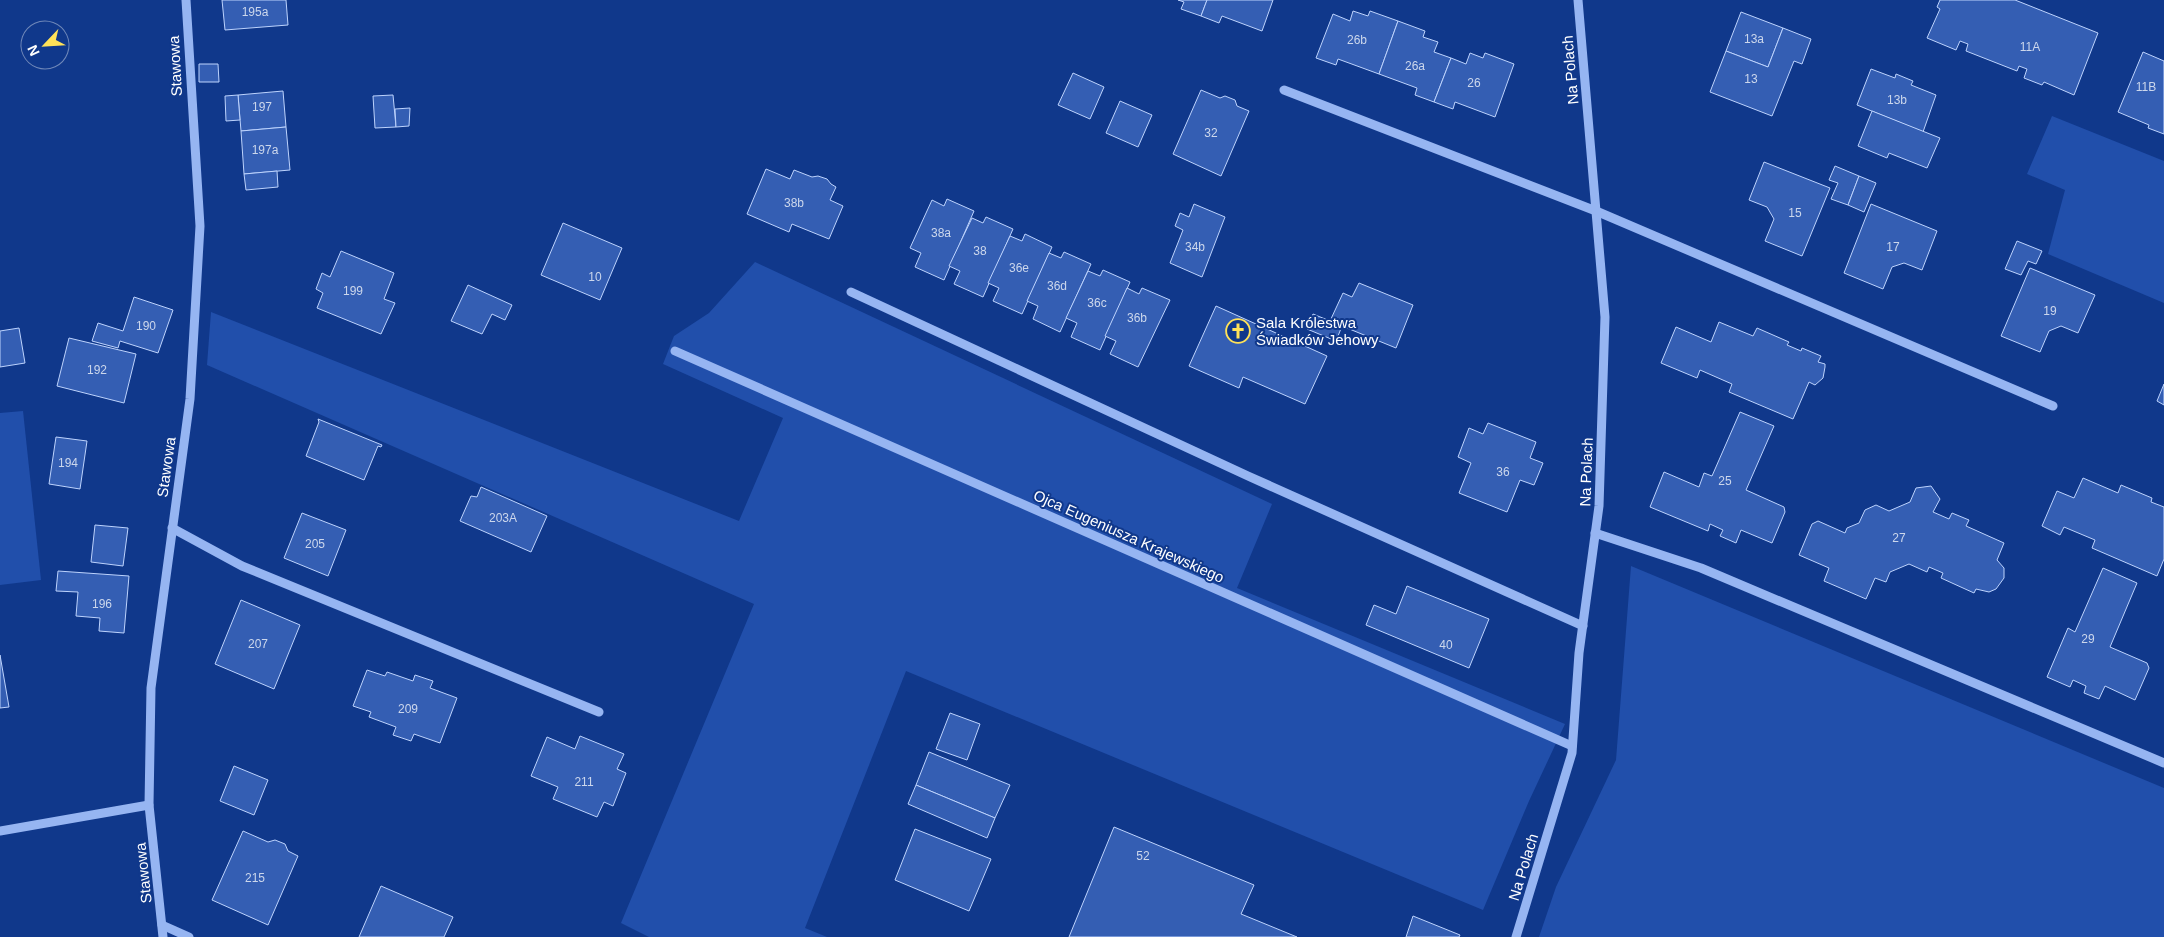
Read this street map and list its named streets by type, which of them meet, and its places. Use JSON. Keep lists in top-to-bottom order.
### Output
{
  "streets": {
    "street": ["Stawowa", "Na Polach", "Ojca Eugeniusza Krajewskiego"]
  },
  "crossings": [
    ["Na Polach", "Ojca Eugeniusza Krajewskiego"]
  ],
  "places": {
    "church": ["Sala Królestwa Świadków Jehowy"]
  },
  "house_numbers": [
    "195a",
    "13a",
    "26b",
    "11A",
    "26a",
    "13",
    "26",
    "11B",
    "13b",
    "197",
    "32",
    "197a",
    "38b",
    "15",
    "38a",
    "34b",
    "17",
    "38",
    "36e",
    "10",
    "36d",
    "199",
    "36c",
    "19",
    "36b",
    "190",
    "192",
    "194",
    "36",
    "25",
    "203A",
    "27",
    "205",
    "196",
    "29",
    "207",
    "40",
    "209",
    "211",
    "52",
    "215"
  ],
  "north": "bottom left"
}
